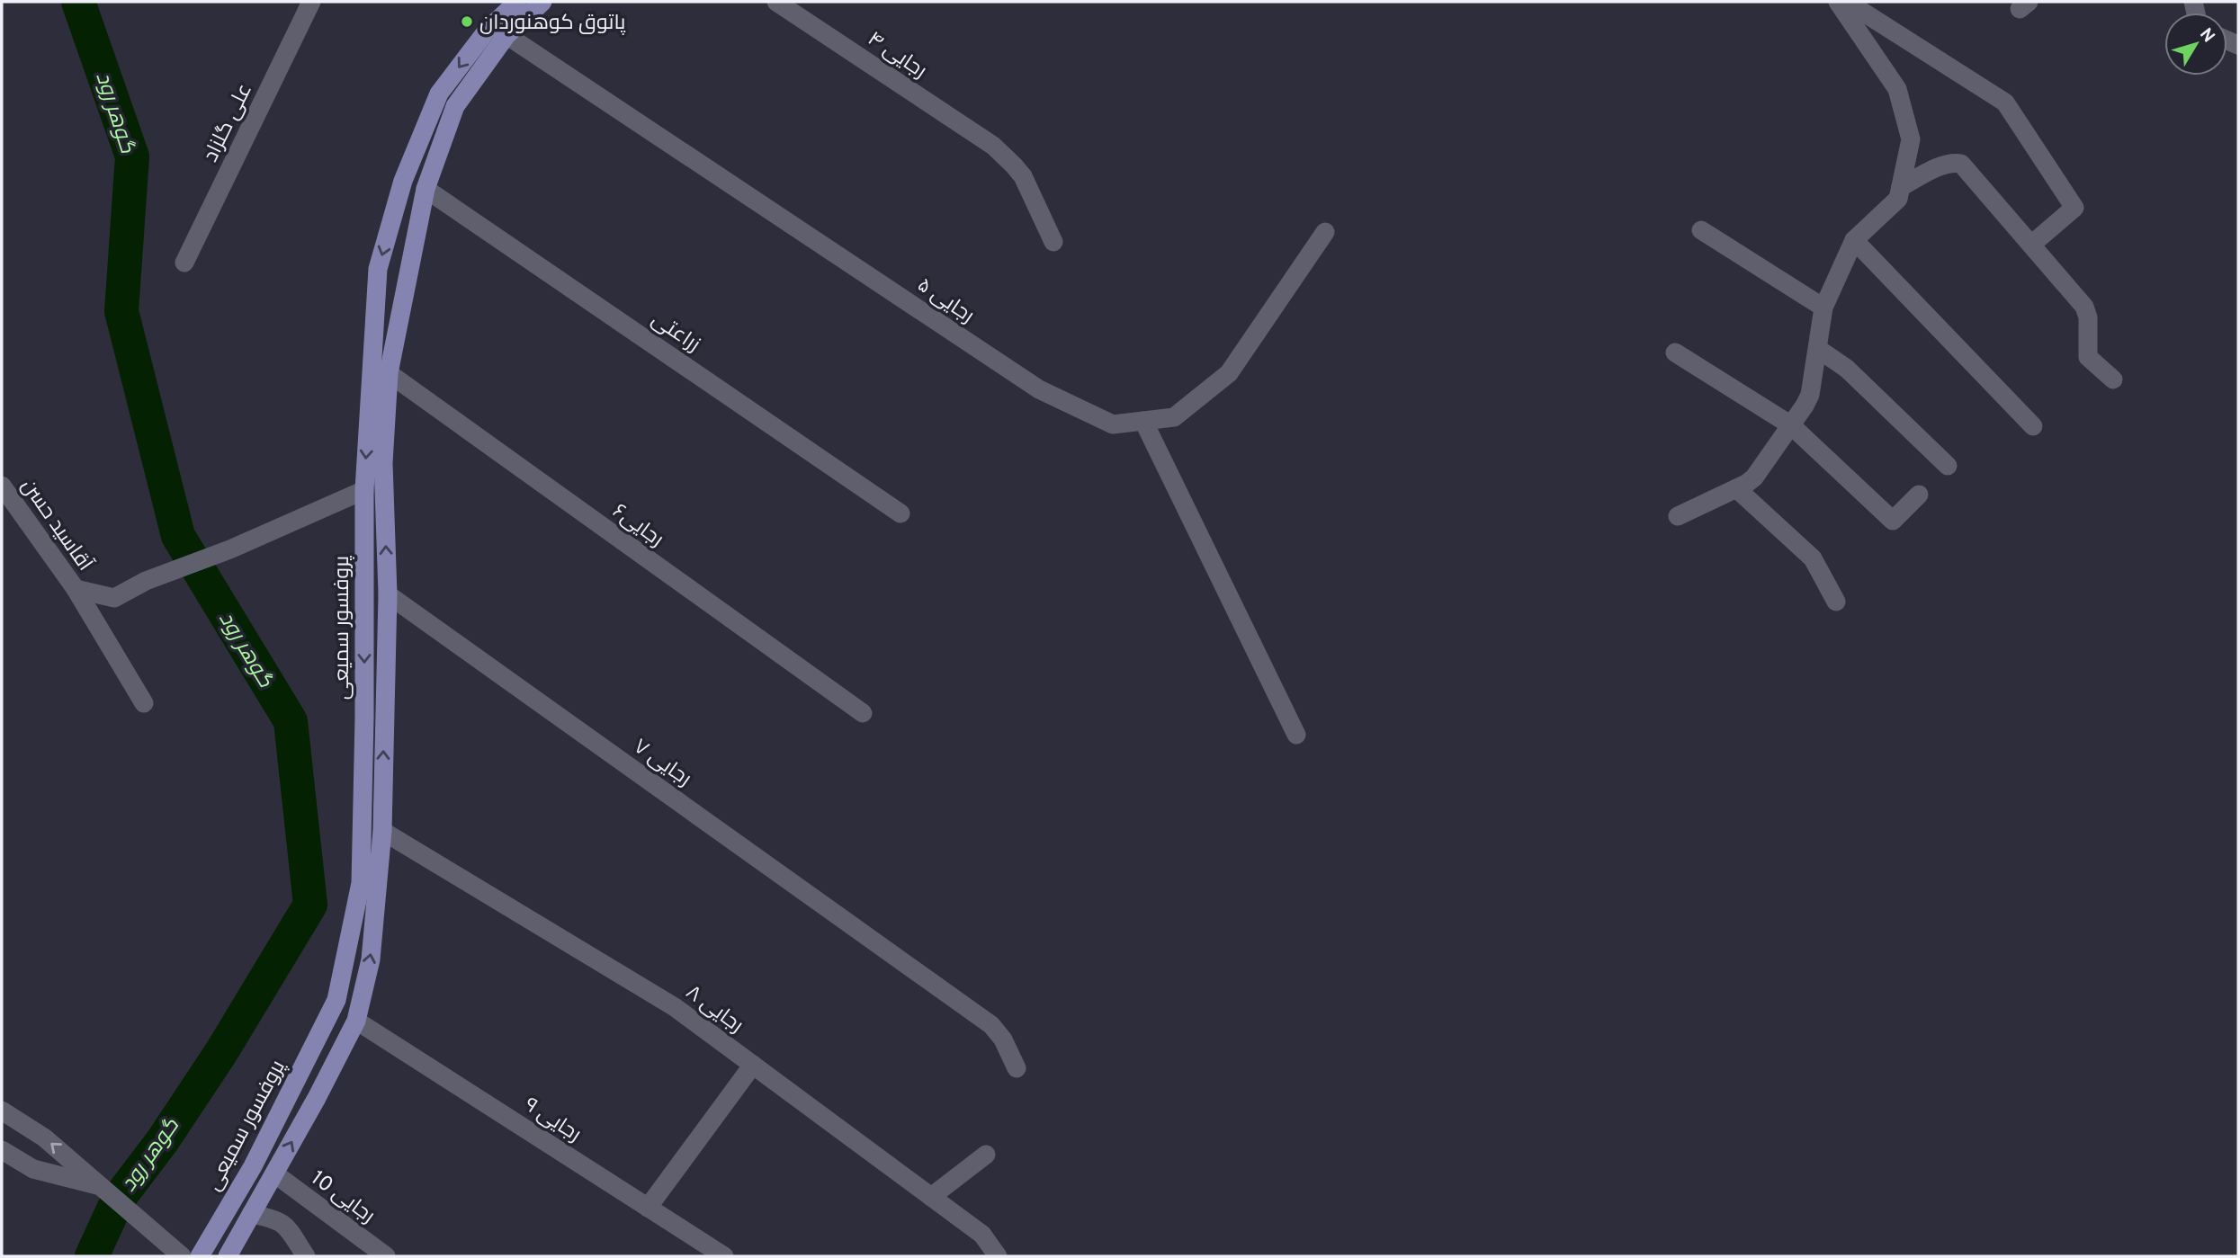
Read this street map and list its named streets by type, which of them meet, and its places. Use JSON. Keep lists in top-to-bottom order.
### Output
{
  "streets": {
    "main road": ["پروفسور سمیعی"],
    "street": [
      "رجایی ۴",
      "علی گلزاد",
      "رجایی ۵",
      "زراعتی",
      "آقاسید حسن",
      "رجایی۶",
      "رجایی ۷",
      "رجایی ۸",
      "رجایی ۹",
      "رجایی 10"
    ]
  },
  "crossings": [
    ["آقاسید حسن", "پروفسور سمیعی"]
  ],
  "water": ["گوهر رود"],
  "places": ["پاتوق کوهنوردان"],
  "north": "top right"
}
